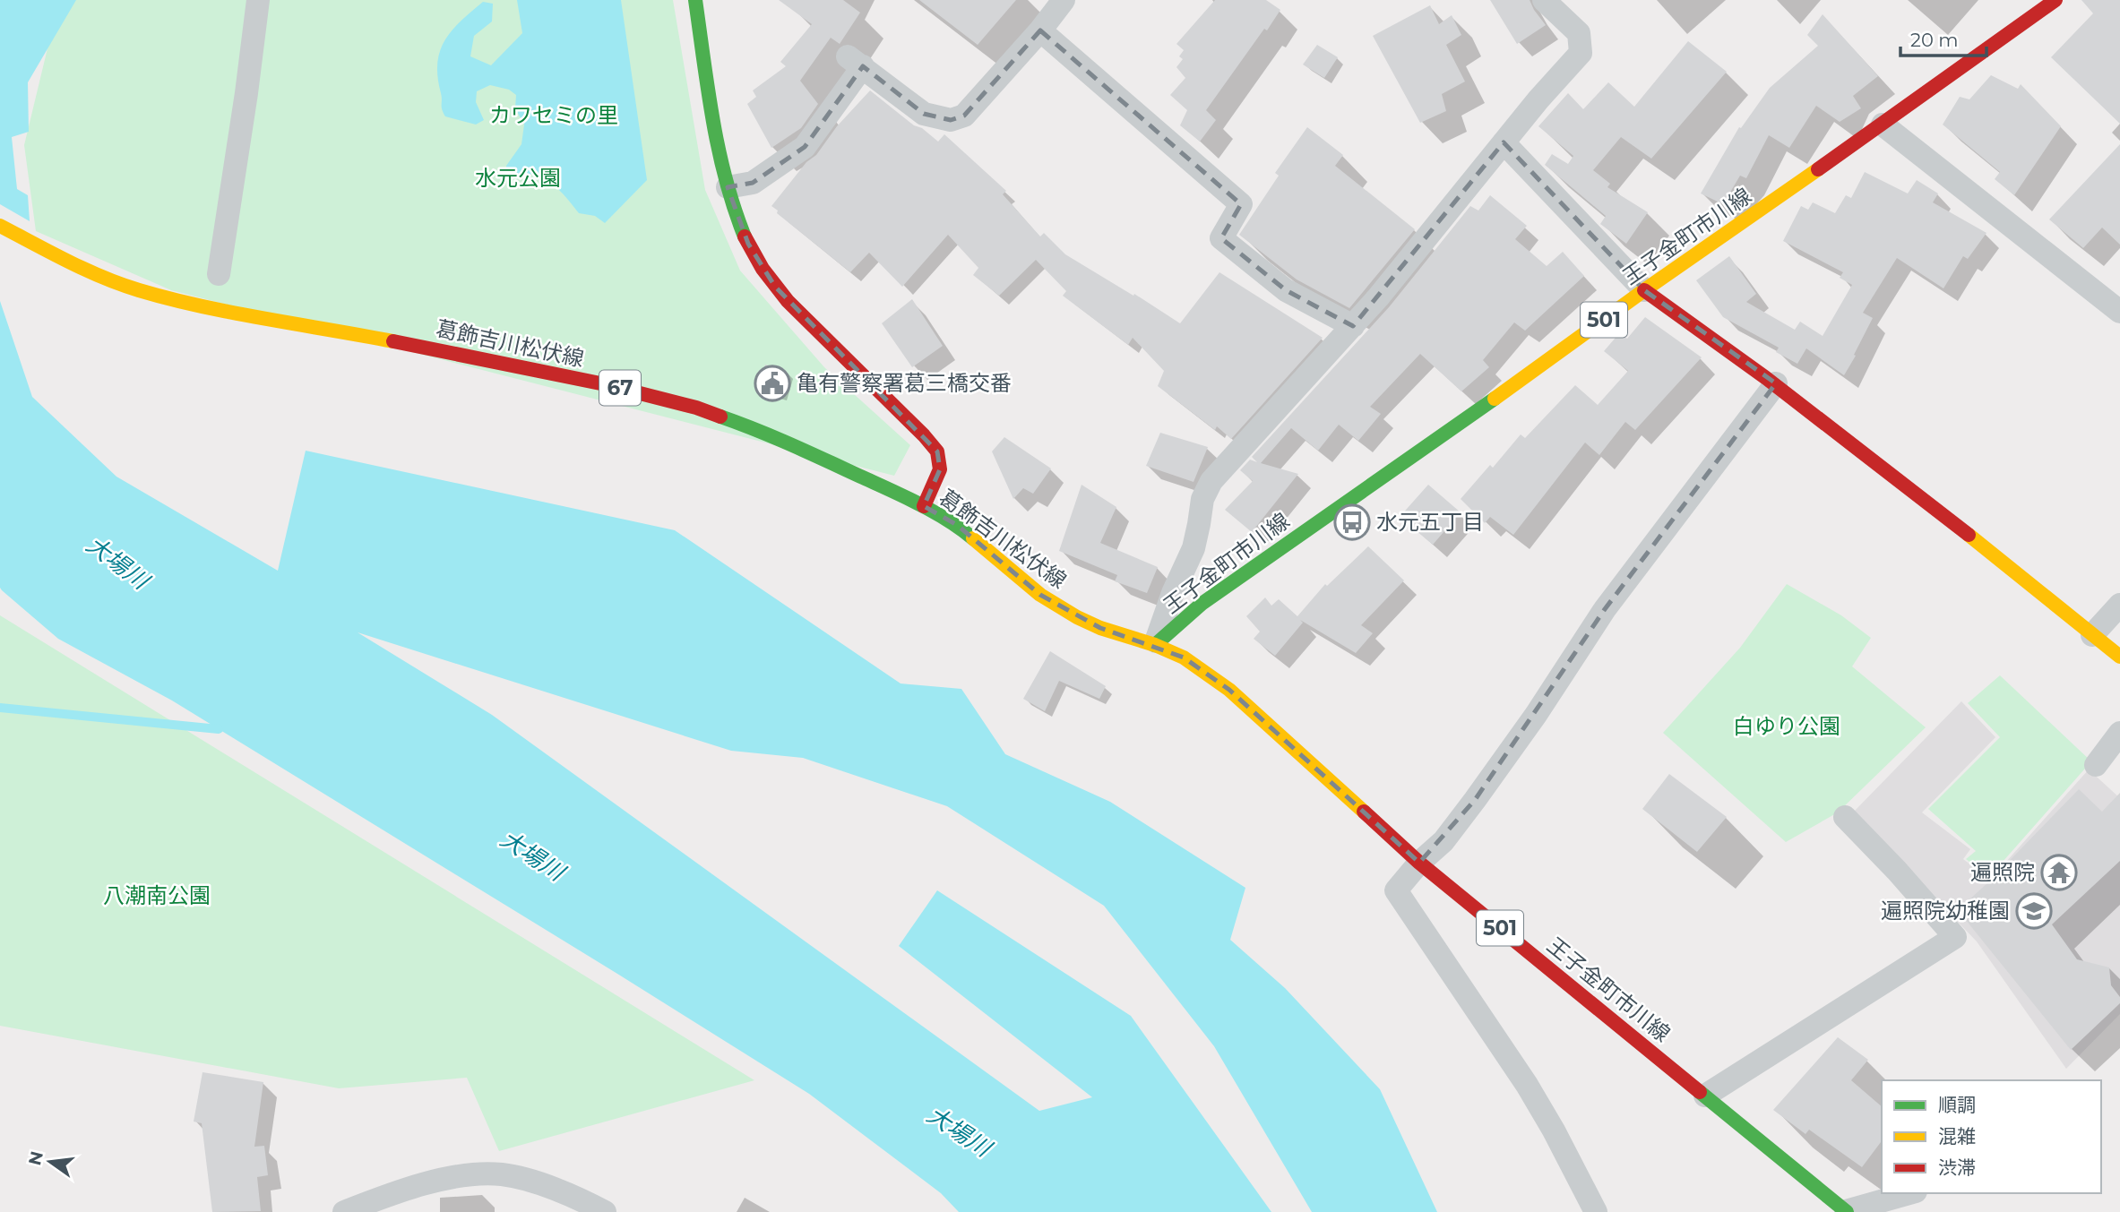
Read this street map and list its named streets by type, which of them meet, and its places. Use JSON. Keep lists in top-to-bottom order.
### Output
{
  "streets": {
    "main road": [
      "王子金町市川線",
      "501",
      "葛飾吉川松伏線",
      "67"
    ]
  },
  "crossings": [
    ["王子金町市川線", "葛飾吉川松伏線"]
  ],
  "water": ["大場川"],
  "parks": [
    "カワセミの里",
    "水元公園",
    "白ゆり公園",
    "八潮南公園"
  ],
  "places": {
    "public building": ["亀有警察署葛三橋交番"],
    "bus stop": ["水元五丁目"],
    "temple": ["遍照院"],
    "school or university": ["遍照院幼稚園"]
  },
  "legend": ["順調", "混雑", "渋滞"],
  "scale_bar": "20 m",
  "north": "left"
}
